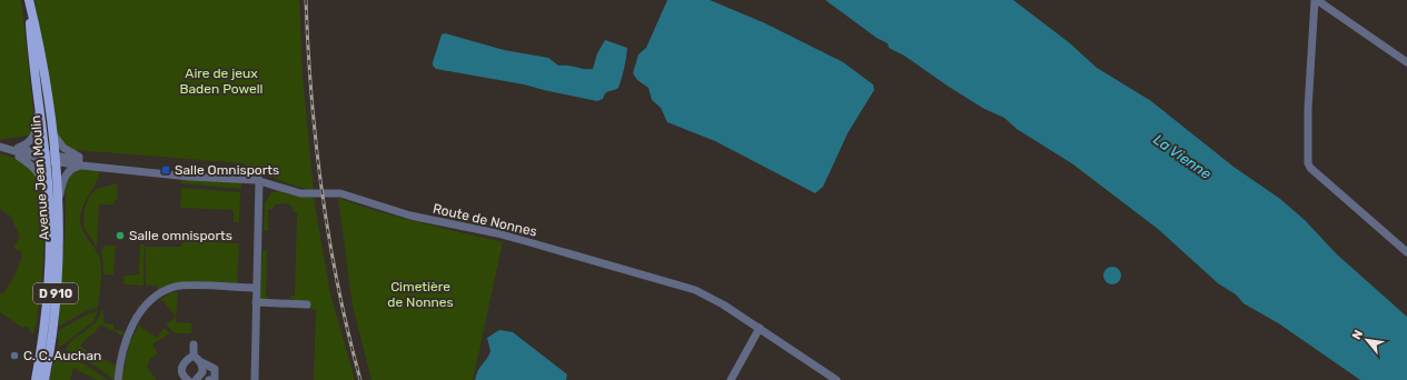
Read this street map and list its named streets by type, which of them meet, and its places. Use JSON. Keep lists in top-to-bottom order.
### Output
{
  "streets": {
    "main road": ["Avenue Jean Moulin", "D 910"],
    "street": ["Route de Nonnes"]
  },
  "crossings": [
    ["Avenue Jean Moulin", "Route de Nonnes"]
  ],
  "water": ["La Vienne"],
  "parks": ["Aire de jeux Baden Powell", "Cimetière de Nonnes"],
  "places": {
    "transit": ["Salle Omnisports"],
    "other": ["Salle omnisports", "C. C. Auchan"]
  },
  "north": "top left"
}
